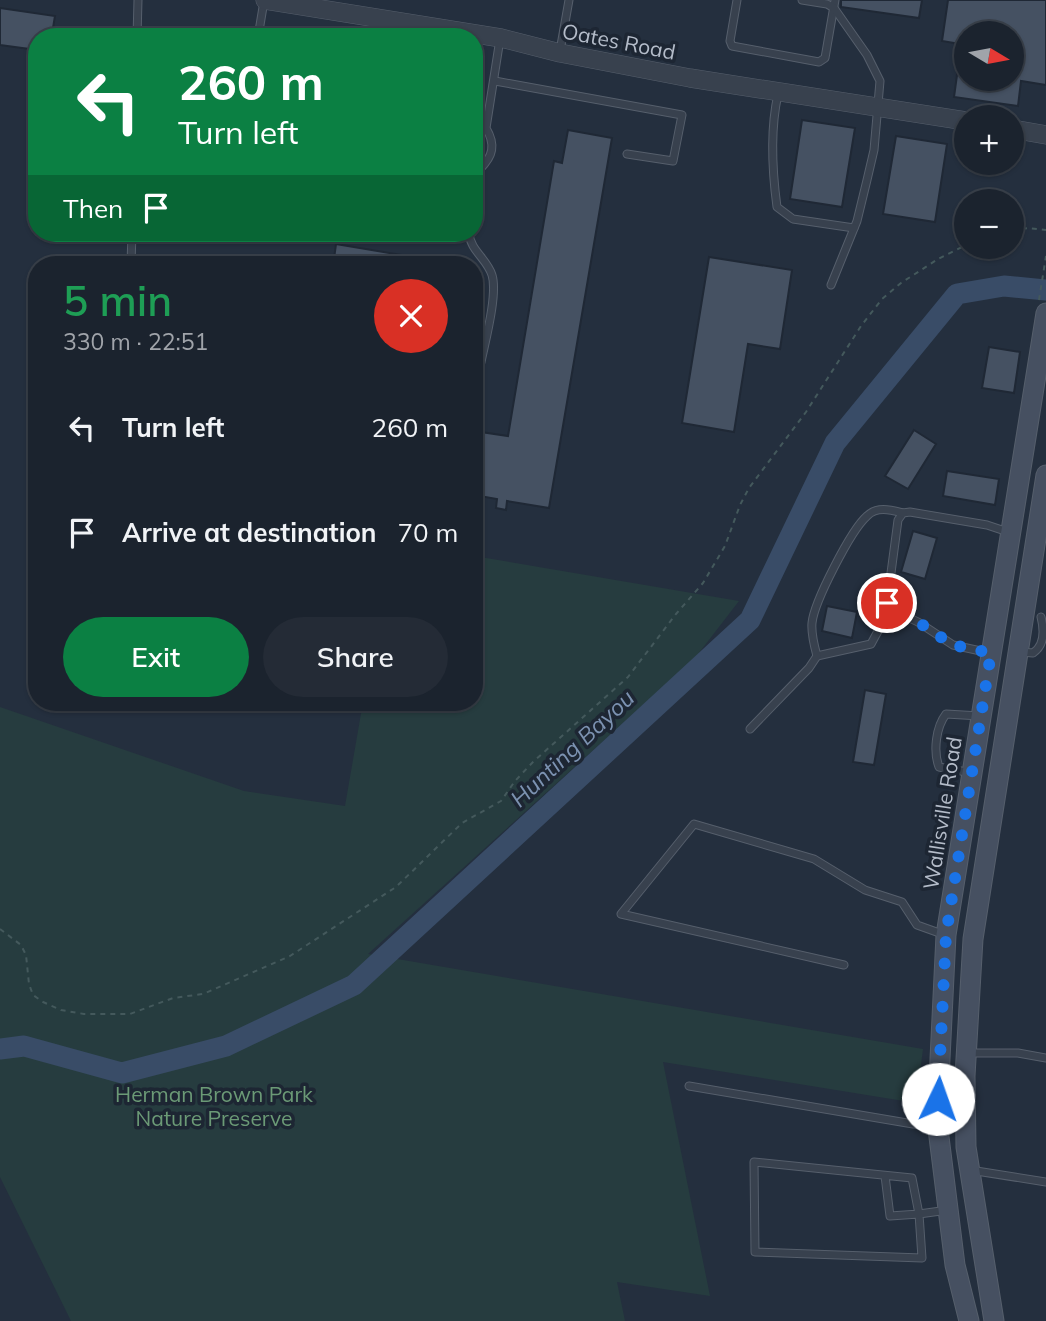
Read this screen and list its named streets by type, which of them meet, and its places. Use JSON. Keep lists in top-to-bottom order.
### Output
{
  "streets": {
    "main road": ["Wallisville Road"],
    "street": ["Oates Road"]
  },
  "water": ["Hunting Bayou"],
  "parks": ["Herman Brown Park Nature Preserve"],
  "north": "right",
  "page": {
    "map_buttons": ["+", "−"],
    "turn": ["260 m", "Turn left"],
    "then": "Then",
    "heading": ["5 min", "330 m · 22:51"],
    "list": [
      {
        "name": "Turn left",
        "value": "260 m"
      },
      {
        "name": "Arrive at destination",
        "value": "70 m"
      }
    ],
    "buttons": ["Exit", "Share"]
  }
}
